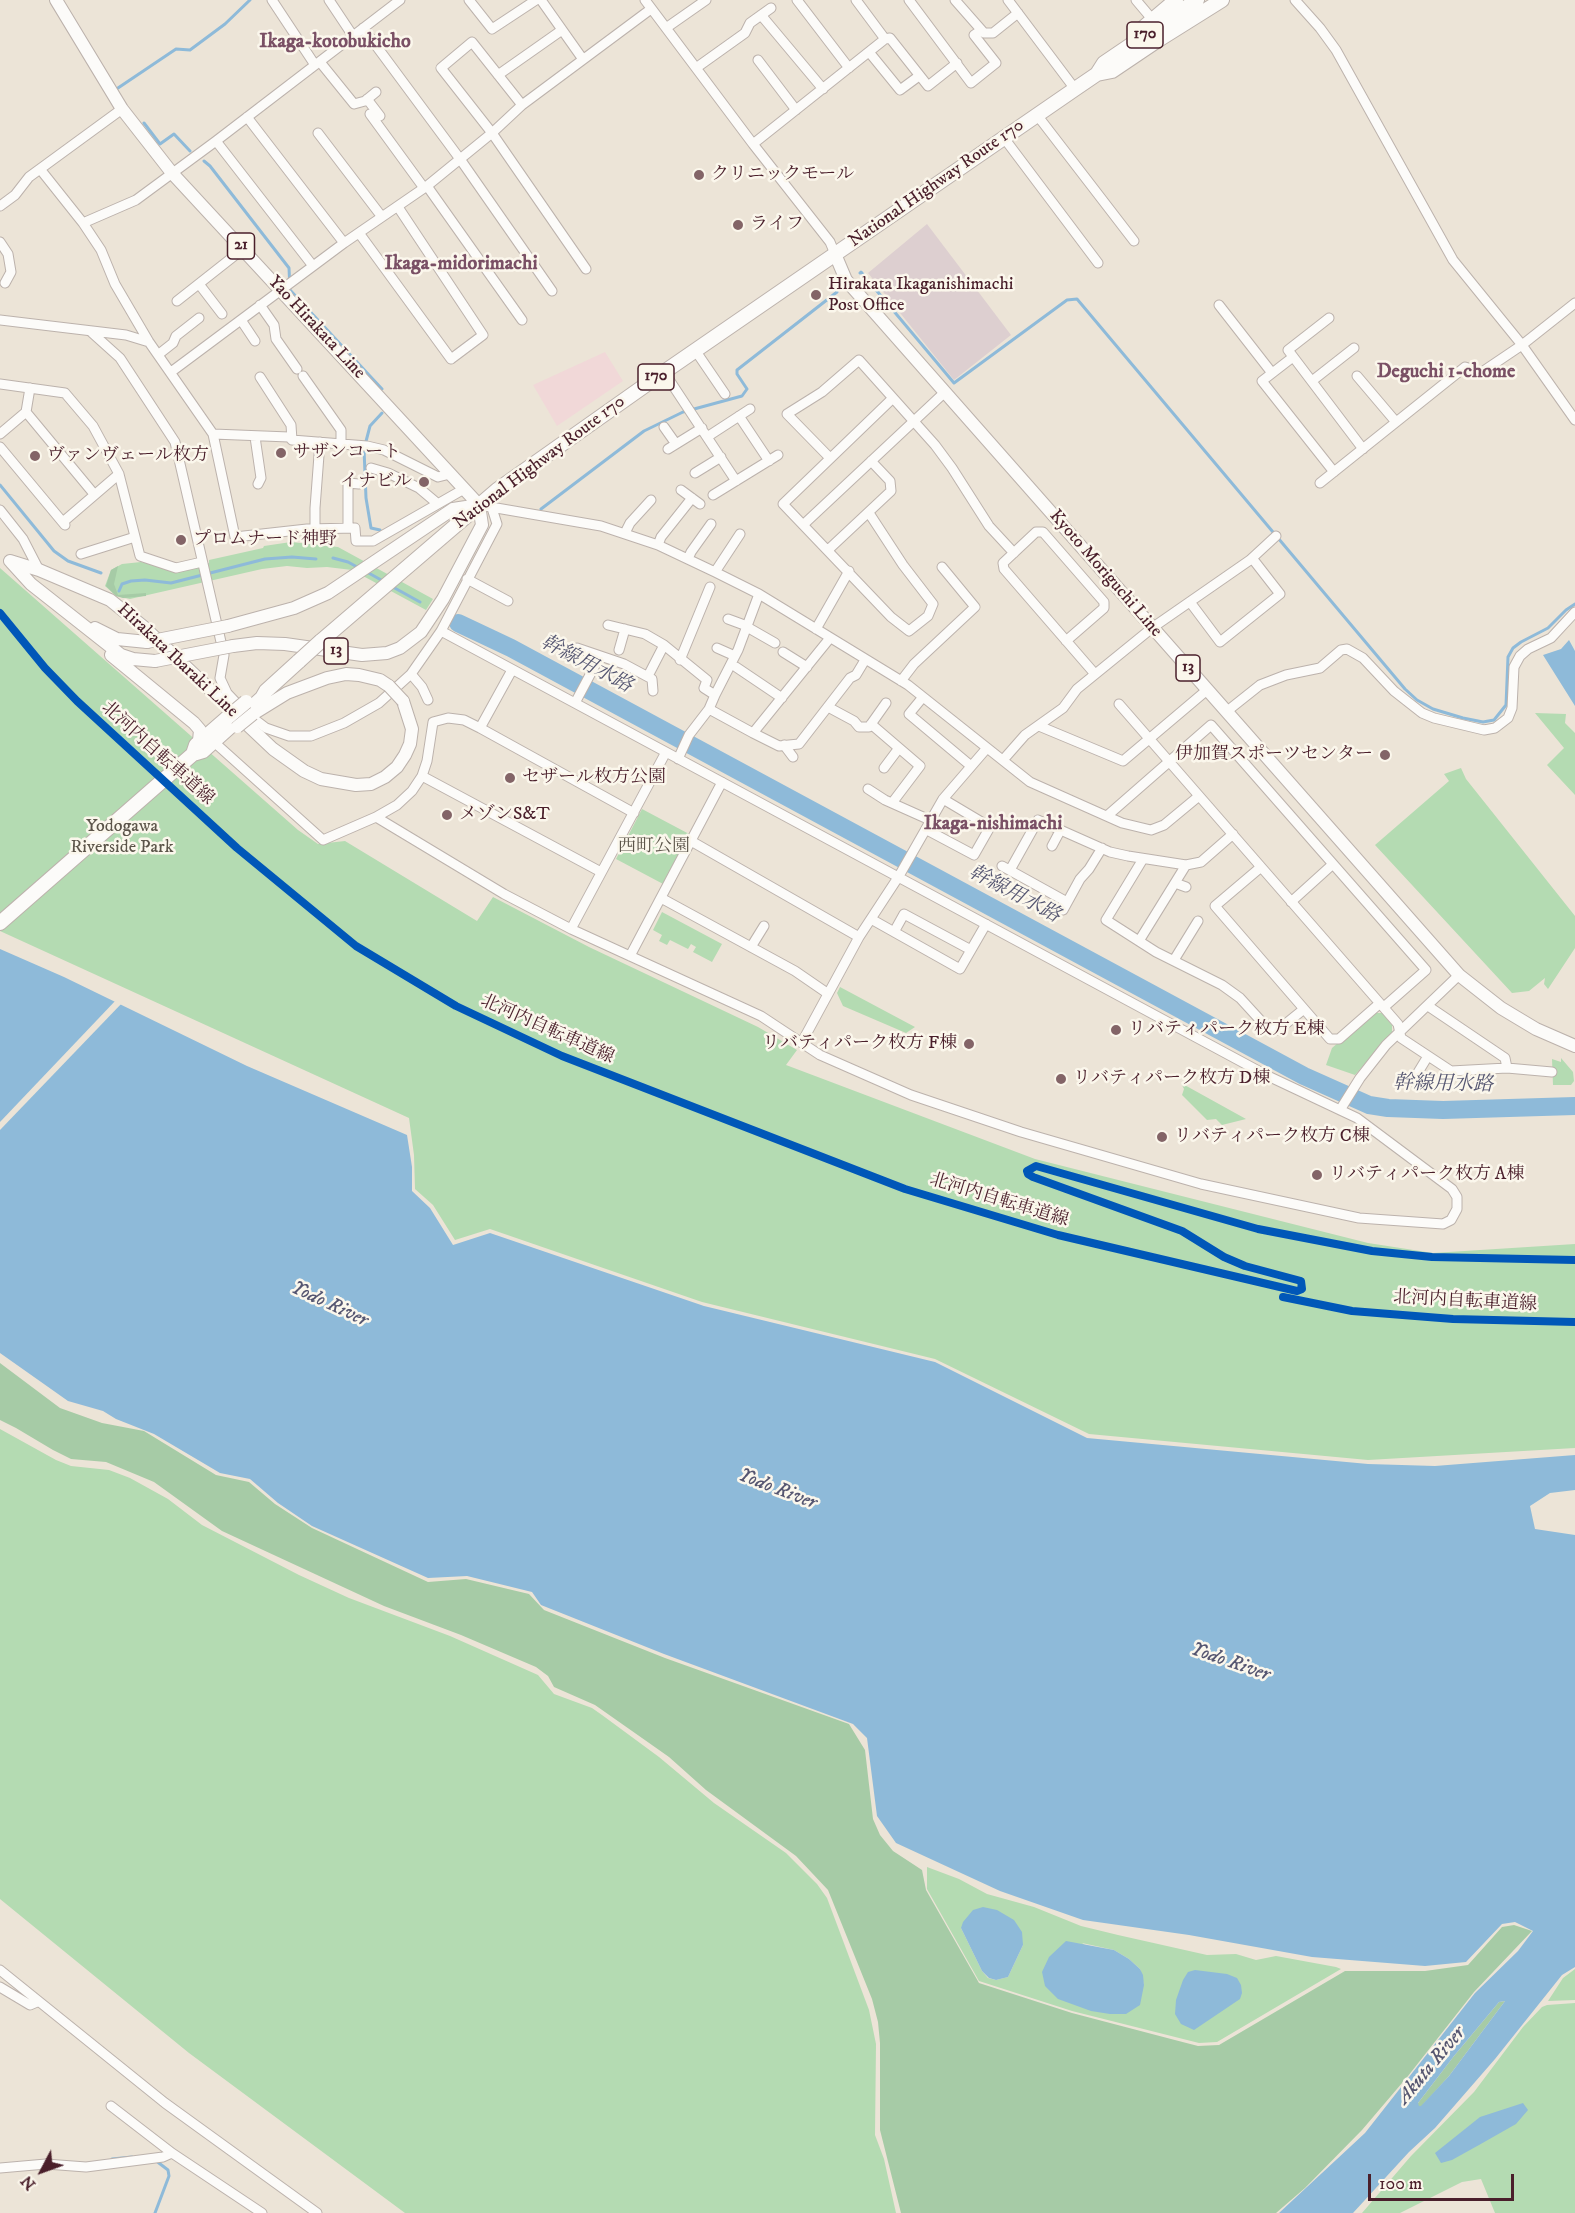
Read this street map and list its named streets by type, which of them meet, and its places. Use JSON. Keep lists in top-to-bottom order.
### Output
{
  "streets": {
    "highway": ["170", "National Highway Route 170"],
    "main road": [
      "21",
      "Yao Hirakata Line",
      "Kyoto Moriguchi Line",
      "13",
      "Hirakata Ibaraki Line"
    ],
    "cycle path": ["北河内自転車道線"]
  },
  "crossings": [
    ["170", "National Highway Route 170"],
    ["National Highway Route 170", "Yao Hirakata Line"],
    ["National Highway Route 170", "Kyoto Moriguchi Line"],
    ["National Highway Route 170", "13"],
    ["National Highway Route 170", "Hirakata Ibaraki Line"],
    ["Yao Hirakata Line", "13"],
    ["13", "Hirakata Ibaraki Line"]
  ],
  "districts": [
    "Ikaga-kotobukicho",
    "Ikaga-midorimachi",
    "Deguchi 1-chome",
    "Ikaga-nishimachi"
  ],
  "water": ["幹線用水路", "Yodo River", "Akuta River"],
  "parks": ["Yodogawa Riverside Park", "西町公園"],
  "places": [
    "クリニックモール",
    "ライフ",
    "Hirakata Ikaganishimachi Post Office",
    "サザンコート",
    "ヴァンヴェール枚方",
    "イナビル",
    "プロムナード神野",
    "伊加賀スポーツセンター",
    "セザール枚方公園",
    "メゾンS&T",
    "リバティパーク枚方 E棟",
    "リバティパーク枚方 F棟",
    "リバティパーク枚方 D棟",
    "リバティパーク枚方 C棟",
    "リバティパーク枚方 A棟"
  ],
  "scale_bar": "100 m",
  "north": "bottom left"
}
